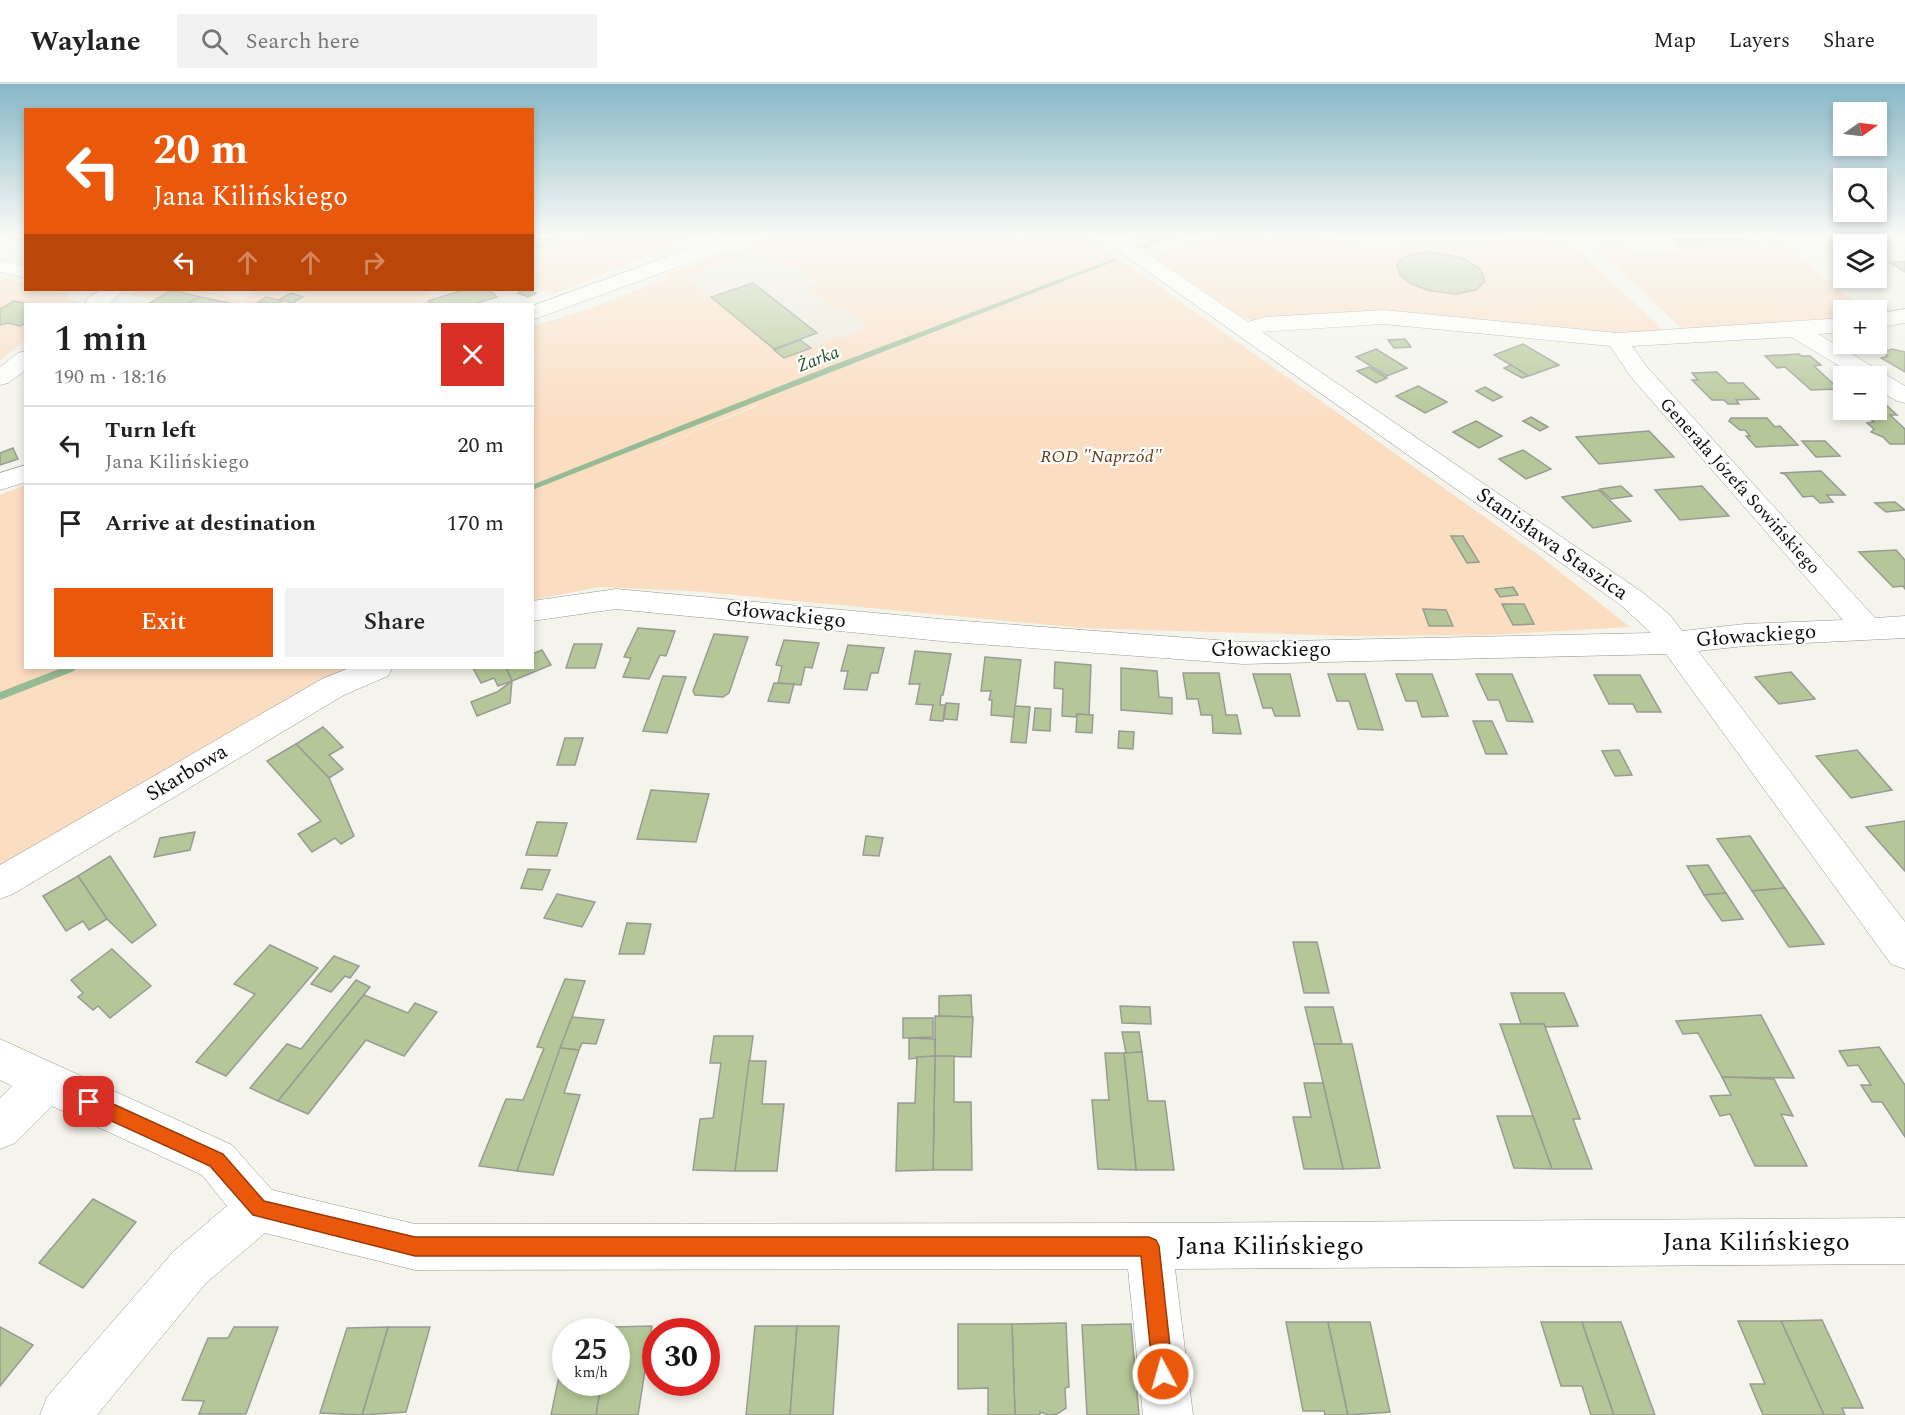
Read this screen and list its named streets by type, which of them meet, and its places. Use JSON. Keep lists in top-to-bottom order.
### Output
{
  "streets": {
    "street": [
      "Generała Józefa Sowińskiego",
      "Stanisława Staszica",
      "Głowackiego",
      "Skarbowa",
      "Jana Kilińskiego"
    ]
  },
  "crossings": [
    ["Generała Józefa Sowińskiego", "Głowackiego"],
    ["Stanisława Staszica", "Głowackiego"]
  ],
  "water": ["Żarka"],
  "parks": ["ROD \"Naprzód\""],
  "north": "right",
  "page": {
    "header": "Waylane",
    "search": "Search here",
    "nav": ["Map", "Layers", "Share"],
    "map_buttons": ["+", "−"],
    "turn": ["20 m", "Jana Kilińskiego"],
    "heading": ["1 min", "190 m · 18:16"],
    "list": [
      {
        "name": "Turn left",
        "note": "Jana Kilińskiego",
        "value": "20 m"
      },
      {
        "name": "Arrive at destination",
        "value": "170 m"
      }
    ],
    "buttons": ["Exit", "Share"],
    "speed": "25 km/h",
    "limit": "30"
  }
}
